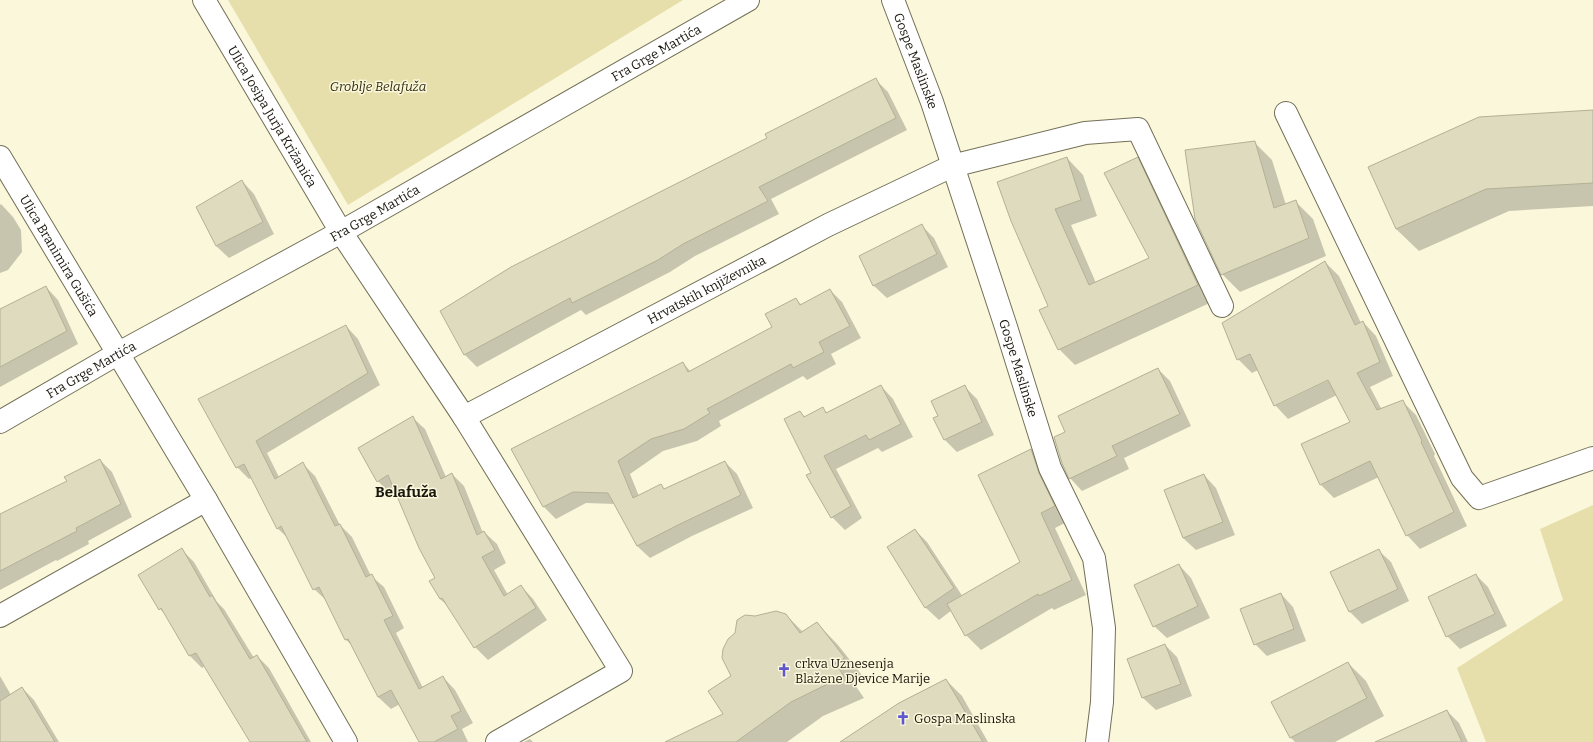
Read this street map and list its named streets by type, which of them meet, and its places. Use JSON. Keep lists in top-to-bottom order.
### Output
{
  "streets": {
    "street": [
      "Fra Grge Martića",
      "Gospe Maslinske",
      "Ulica Josipa Jurja Križanića",
      "Ulica Branimira Gušića",
      "Hrvatskih književnika"
    ]
  },
  "crossings": [
    ["Fra Grge Martića", "Ulica Josipa Jurja Križanića"],
    ["Fra Grge Martića", "Ulica Branimira Gušića"],
    ["Gospe Maslinske", "Hrvatskih književnika"],
    ["Ulica Josipa Jurja Križanića", "Hrvatskih književnika"]
  ],
  "districts": ["Belafuža"],
  "parks": ["Groblje Belafuža"],
  "places": {
    "church": ["crkva Uznesenja Blažene Djevice Marije", "Gospa Maslinska"]
  }
}
